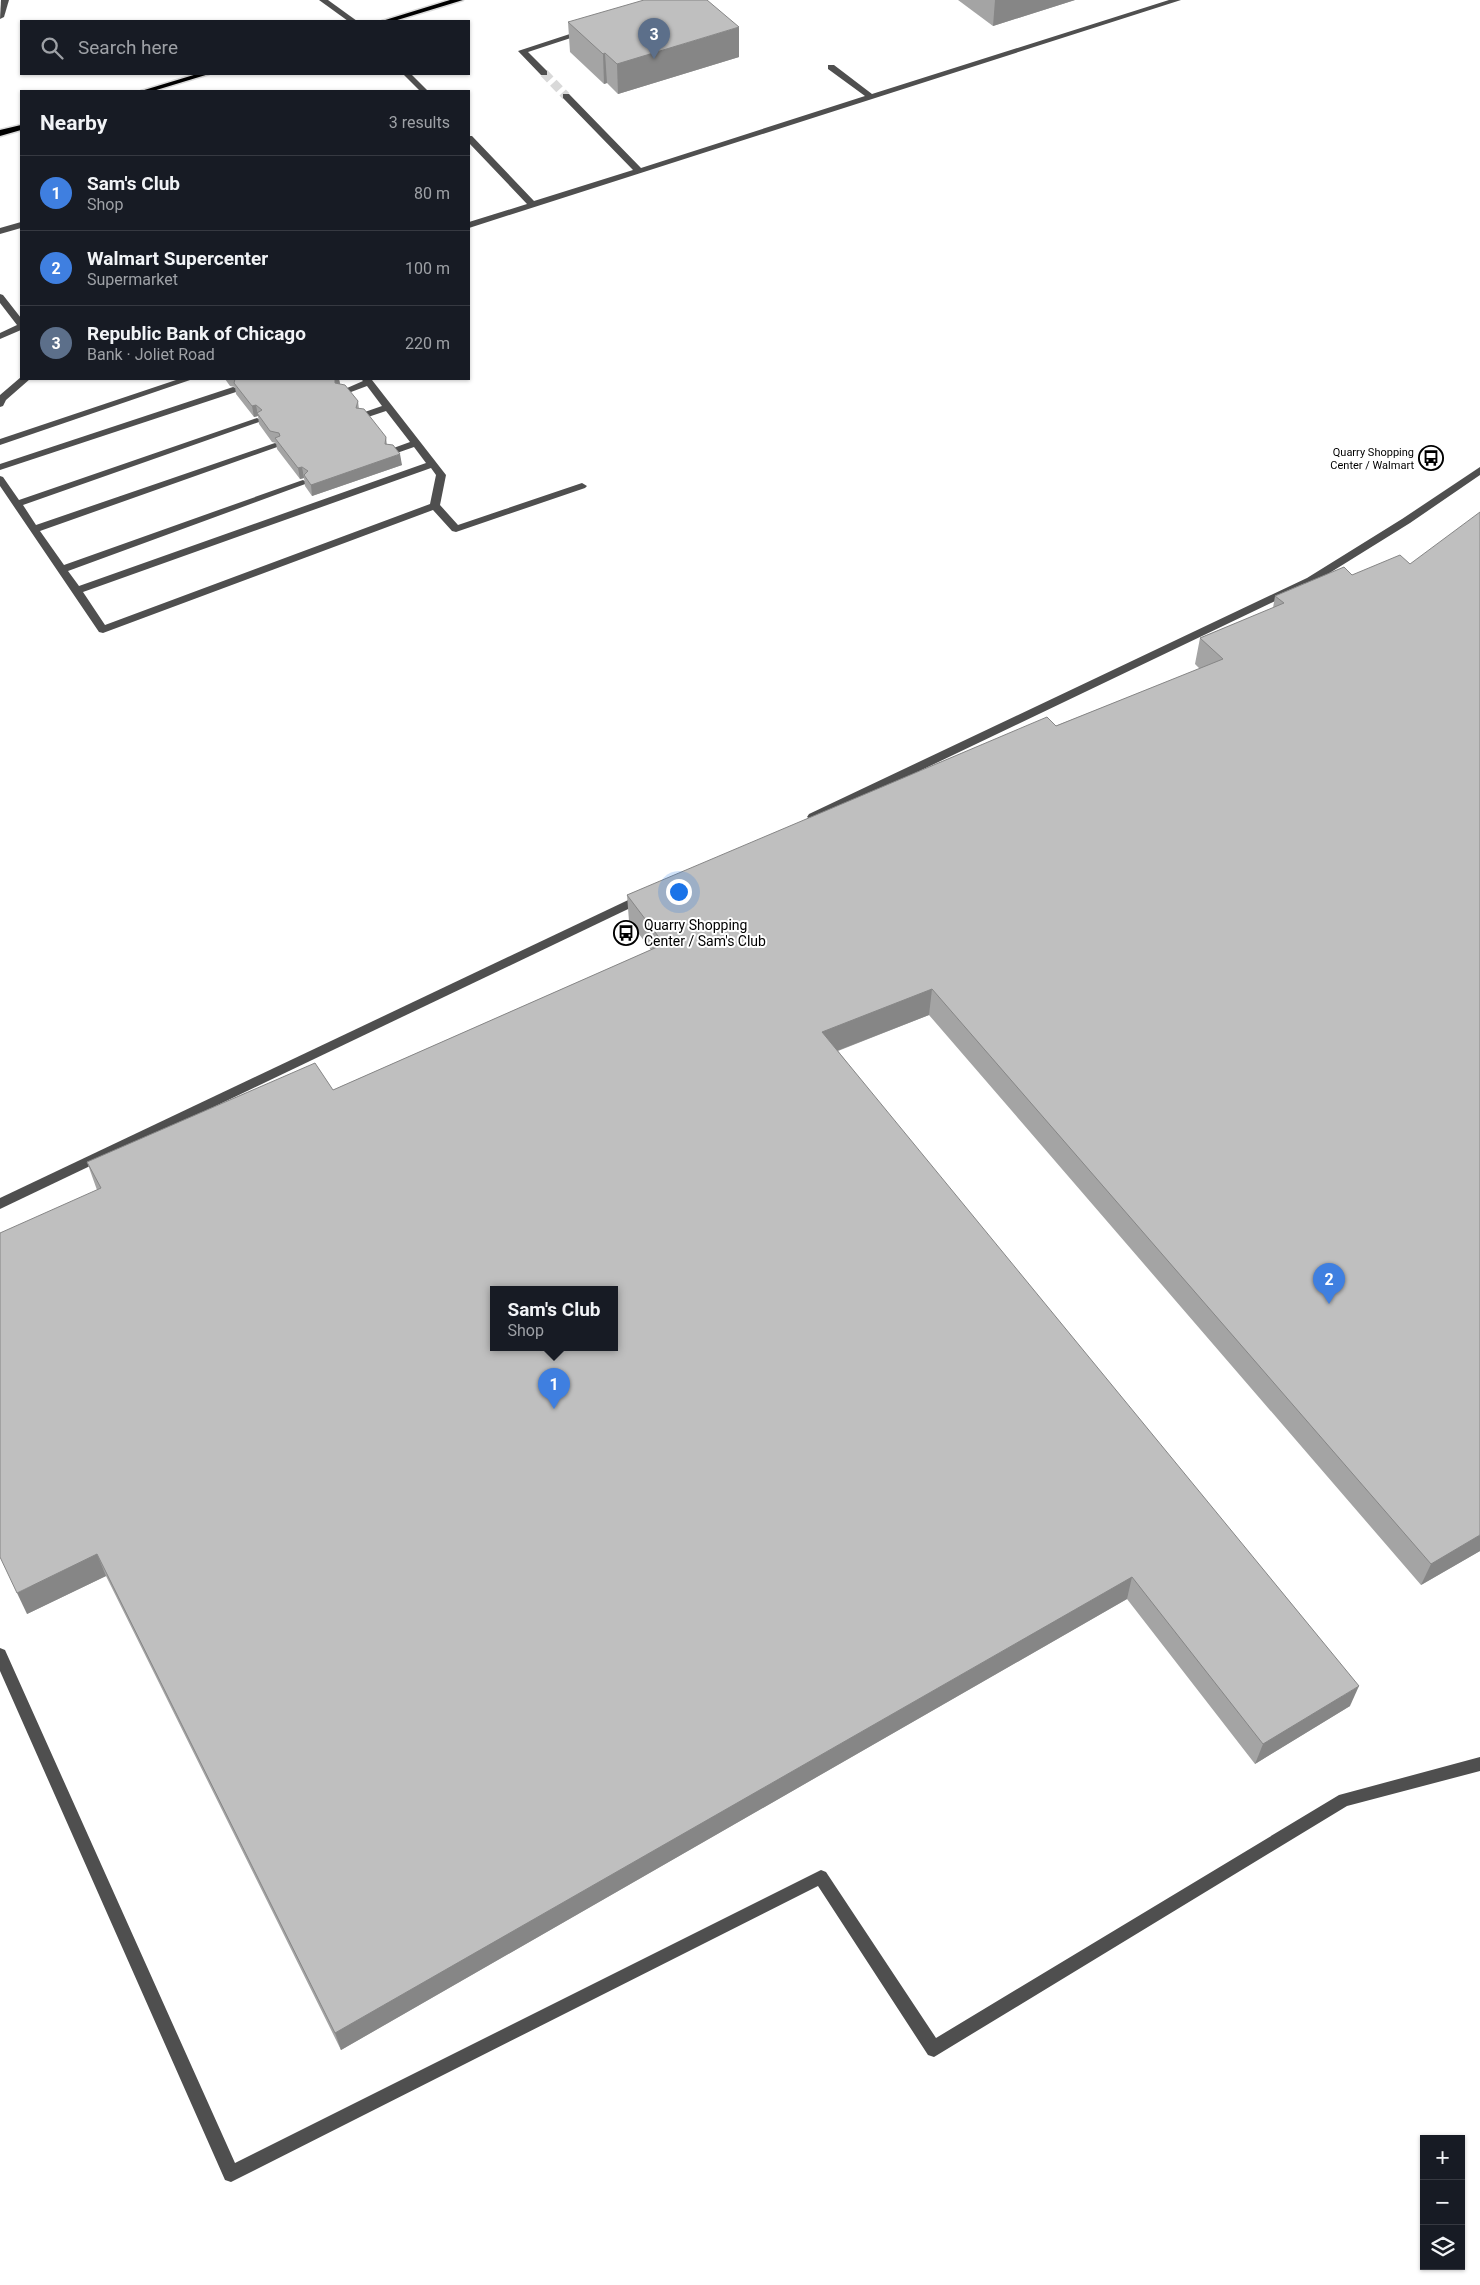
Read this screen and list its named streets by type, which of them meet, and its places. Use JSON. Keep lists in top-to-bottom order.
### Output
{
  "places": {
    "bus stop": ["Quarry Shopping Center / Walmart", "Quarry Shopping Center / Sam's Club"]
  },
  "page": {
    "pins": ["3", "2", "1"],
    "search": "Search here",
    "heading": ["Nearby", "3 results"],
    "list": [
      {
        "mark": "1",
        "name": "Sam's Club",
        "note": "Shop",
        "value": "80 m"
      },
      {
        "mark": "2",
        "name": "Walmart Supercenter",
        "note": "Supermarket",
        "value": "100 m"
      },
      {
        "mark": "3",
        "name": "Republic Bank of Chicago",
        "note": "Bank · Joliet Road",
        "value": "220 m"
      }
    ],
    "popup": ["Sam's Club", "Shop"],
    "map_buttons": ["+", "−"]
  }
}
